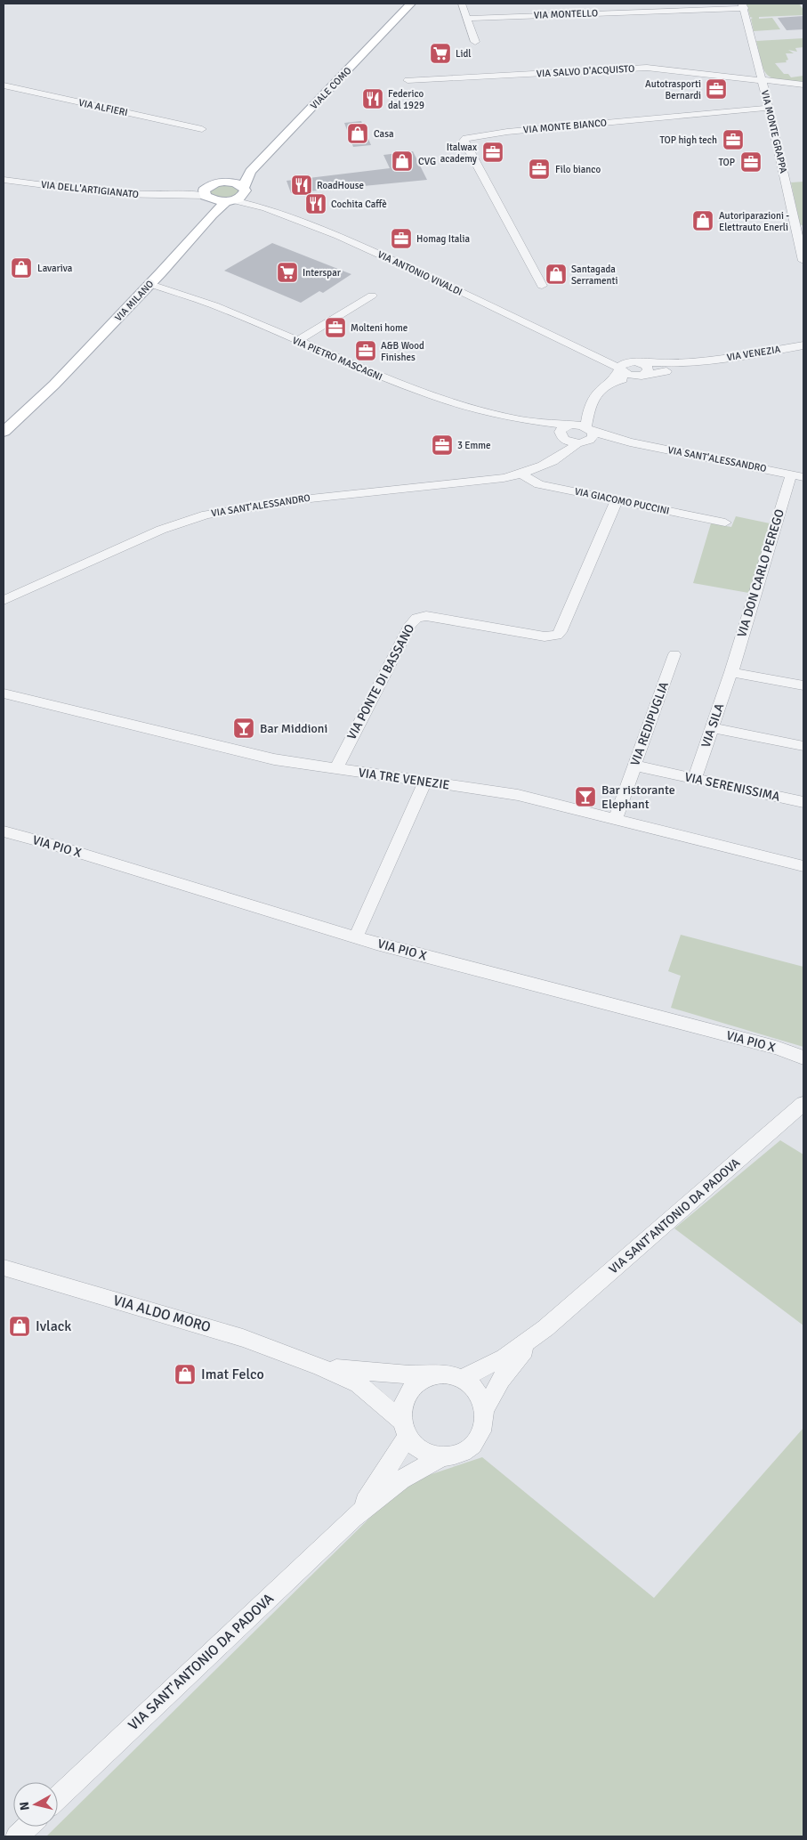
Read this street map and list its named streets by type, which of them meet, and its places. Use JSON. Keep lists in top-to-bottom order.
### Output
{
  "streets": {
    "main road": ["VIALE COMO", "VIA MILANO"],
    "street": [
      "VIA MONTELLO",
      "VIA SALVO D'ACQUISTO",
      "VIA ALFIERI",
      "VIA MONTE BIANCO",
      "VIA MONTE GRAPPA",
      "VIA DELL'ARTIGIANATO",
      "VIA ANTONIO VIVALDI",
      "VIA VENEZIA",
      "VIA PIETRO MASCAGNI",
      "VIA SANT'ALESSANDRO",
      "VIA GIACOMO PUCCINI",
      "VIA DON CARLO PEREGO",
      "VIA PONTE DI BASSANO",
      "VIA REDIPUGLIA",
      "VIA SILA",
      "VIA TRE VENEZIE",
      "VIA SERENISSIMA",
      "VIA PIO X",
      "VIA SANT'ANTONIO DA PADOVA",
      "VIA ALDO MORO"
    ]
  },
  "crossings": [
    ["VIA MONTELLO", "VIA MONTE GRAPPA"],
    ["VIA SALVO D'ACQUISTO", "VIA MONTE GRAPPA"],
    ["VIA MONTE BIANCO", "VIA MONTE GRAPPA"],
    ["VIA ANTONIO VIVALDI", "VIA VENEZIA"],
    ["VIA MILANO", "VIA PIETRO MASCAGNI"],
    ["VIA PIETRO MASCAGNI", "VIA SANT'ALESSANDRO"],
    ["VIA SANT'ALESSANDRO", "VIA GIACOMO PUCCINI"],
    ["VIA SANT'ALESSANDRO", "VIA DON CARLO PEREGO"],
    ["VIA GIACOMO PUCCINI", "VIA PONTE DI BASSANO"],
    ["VIA DON CARLO PEREGO", "VIA SILA"],
    ["VIA PONTE DI BASSANO", "VIA TRE VENEZIE"],
    ["VIA REDIPUGLIA", "VIA TRE VENEZIE"],
    ["VIA REDIPUGLIA", "VIA SERENISSIMA"],
    ["VIA SILA", "VIA SERENISSIMA"],
    ["VIA SANT'ANTONIO DA PADOVA", "VIA ALDO MORO"]
  ],
  "places": {
    "supermarket": ["Lidl", "Interspar"],
    "office": [
      "Autotrasporti Bernardi",
      "TOP high tech",
      "Italwax academy",
      "TOP",
      "Filo bianco",
      "Homag Italia",
      "Molteni home",
      "A&B Wood Finishes",
      "3 Emme"
    ],
    "restaurant": ["Federico dal 1929", "RoadHouse", "Cochita Caffè"],
    "shop": [
      "Casa",
      "CVG",
      "Autoriparazioni - Elettrauto Enerli",
      "Lavariva",
      "Santagada Serramenti",
      "Ivlack",
      "Imat Felco"
    ],
    "bar": ["Bar Middioni", "Bar ristorante Elephant"]
  },
  "north": "left"
}
